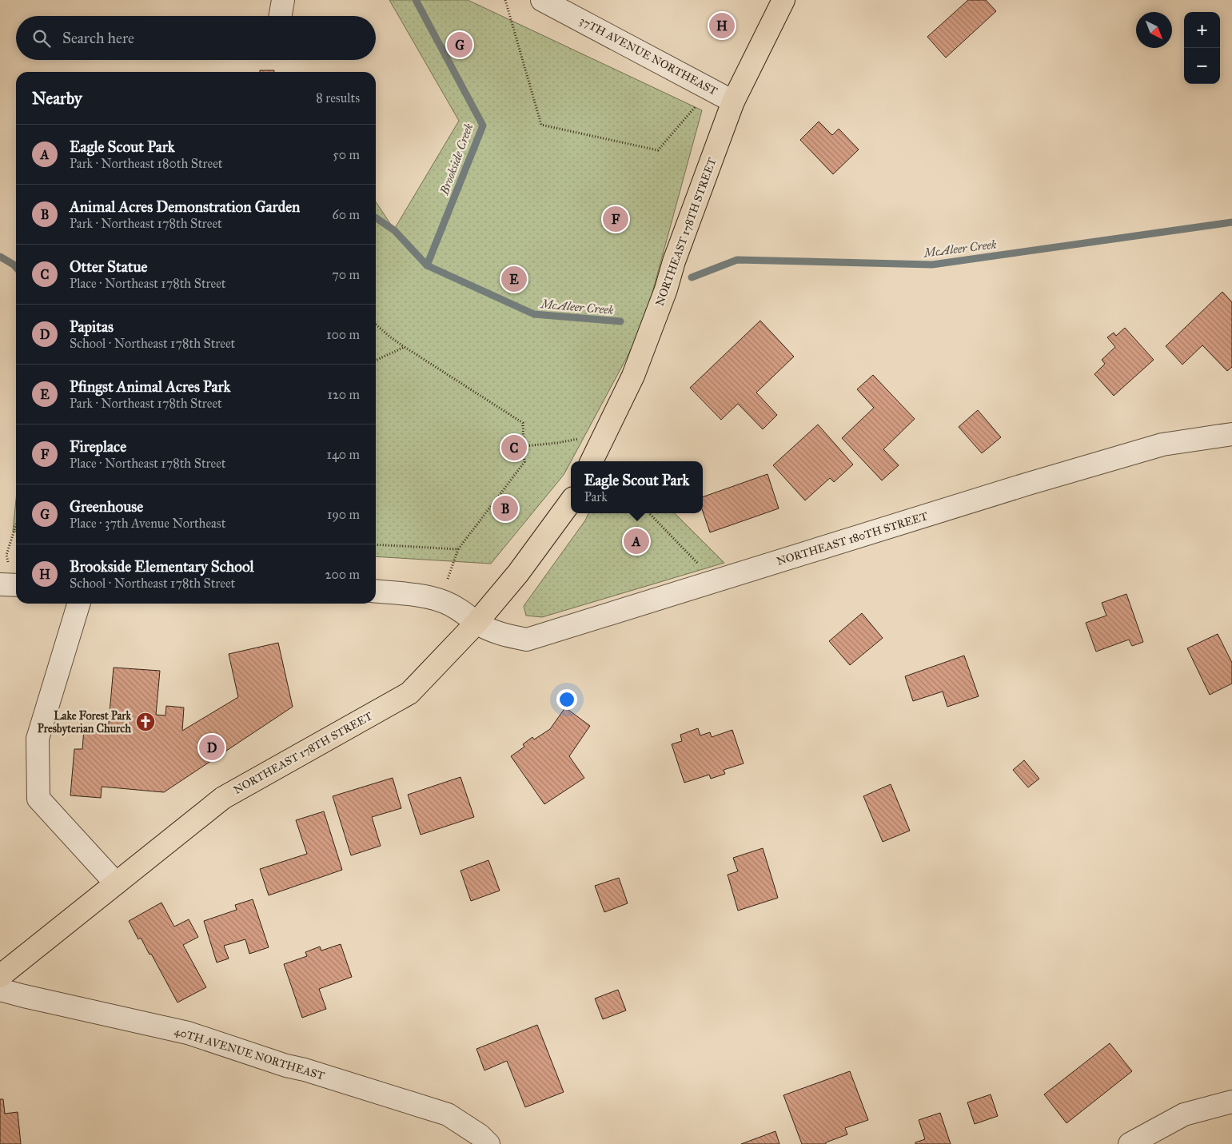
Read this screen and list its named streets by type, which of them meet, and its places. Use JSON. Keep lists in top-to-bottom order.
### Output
{
  "streets": {
    "main road": ["NORTHEAST 178TH STREET"],
    "street": ["37TH AVENUE NORTHEAST", "NORTHEAST 180TH STREET", "40TH AVENUE NORTHEAST"]
  },
  "crossings": [
    ["37TH AVENUE NORTHEAST", "NORTHEAST 178TH STREET"],
    ["NORTHEAST 178TH STREET", "NORTHEAST 180TH STREET"]
  ],
  "water": ["Brookside Creek", "McAleer Creek"],
  "places": {
    "church": ["Lake Forest Park Presbyterian Church"]
  },
  "north": "bottom right",
  "page": {
    "pins": [
      "H",
      "G",
      "F",
      "E",
      "C",
      "B",
      "A",
      "D"
    ],
    "map_buttons": ["+", "−"],
    "search": "Search here",
    "heading": ["Nearby", "8 results"],
    "list": [
      {
        "mark": "A",
        "name": "Eagle Scout Park",
        "note": "Park · Northeast 180th Street",
        "value": "50 m"
      },
      {
        "mark": "B",
        "name": "Animal Acres Demonstration Garden",
        "note": "Park · Northeast 178th Street",
        "value": "60 m"
      },
      {
        "mark": "C",
        "name": "Otter Statue",
        "note": "Place · Northeast 178th Street",
        "value": "70 m"
      },
      {
        "mark": "D",
        "name": "Papitas",
        "note": "School · Northeast 178th Street",
        "value": "100 m"
      },
      {
        "mark": "E",
        "name": "Pfingst Animal Acres Park",
        "note": "Park · Northeast 178th Street",
        "value": "120 m"
      },
      {
        "mark": "F",
        "name": "Fireplace",
        "note": "Place · Northeast 178th Street",
        "value": "140 m"
      },
      {
        "mark": "G",
        "name": "Greenhouse",
        "note": "Place · 37th Avenue Northeast",
        "value": "190 m"
      },
      {
        "mark": "H",
        "name": "Brookside Elementary School",
        "note": "School · Northeast 178th Street",
        "value": "200 m"
      }
    ],
    "popup": ["Eagle Scout Park", "Park"]
  }
}
